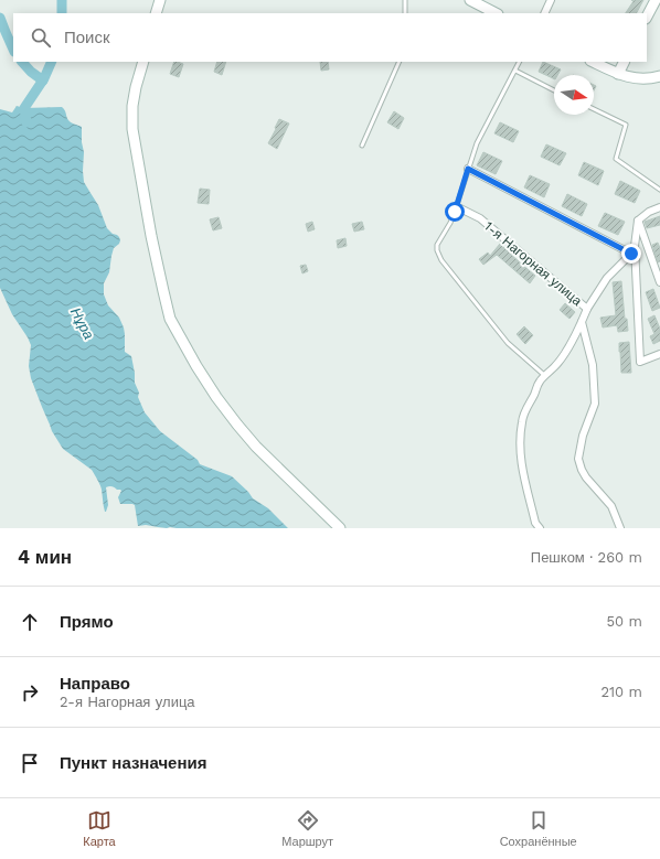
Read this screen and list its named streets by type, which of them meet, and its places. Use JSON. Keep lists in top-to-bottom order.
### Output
{
  "streets": {
    "street": ["1-я Нагорная улица"]
  },
  "water": ["Нұра"],
  "north": "right",
  "page": {
    "search": "Поиск",
    "heading": ["4 мин", "Пешком · 260 m"],
    "list": [
      ["Прямо", "50 m"],
      ["Направо", "2-я Нагорная улица", "210 m"],
      "Пункт назначения"
    ],
    "nav": ["Карта", "Маршрут", "Сохранённые"]
  }
}
